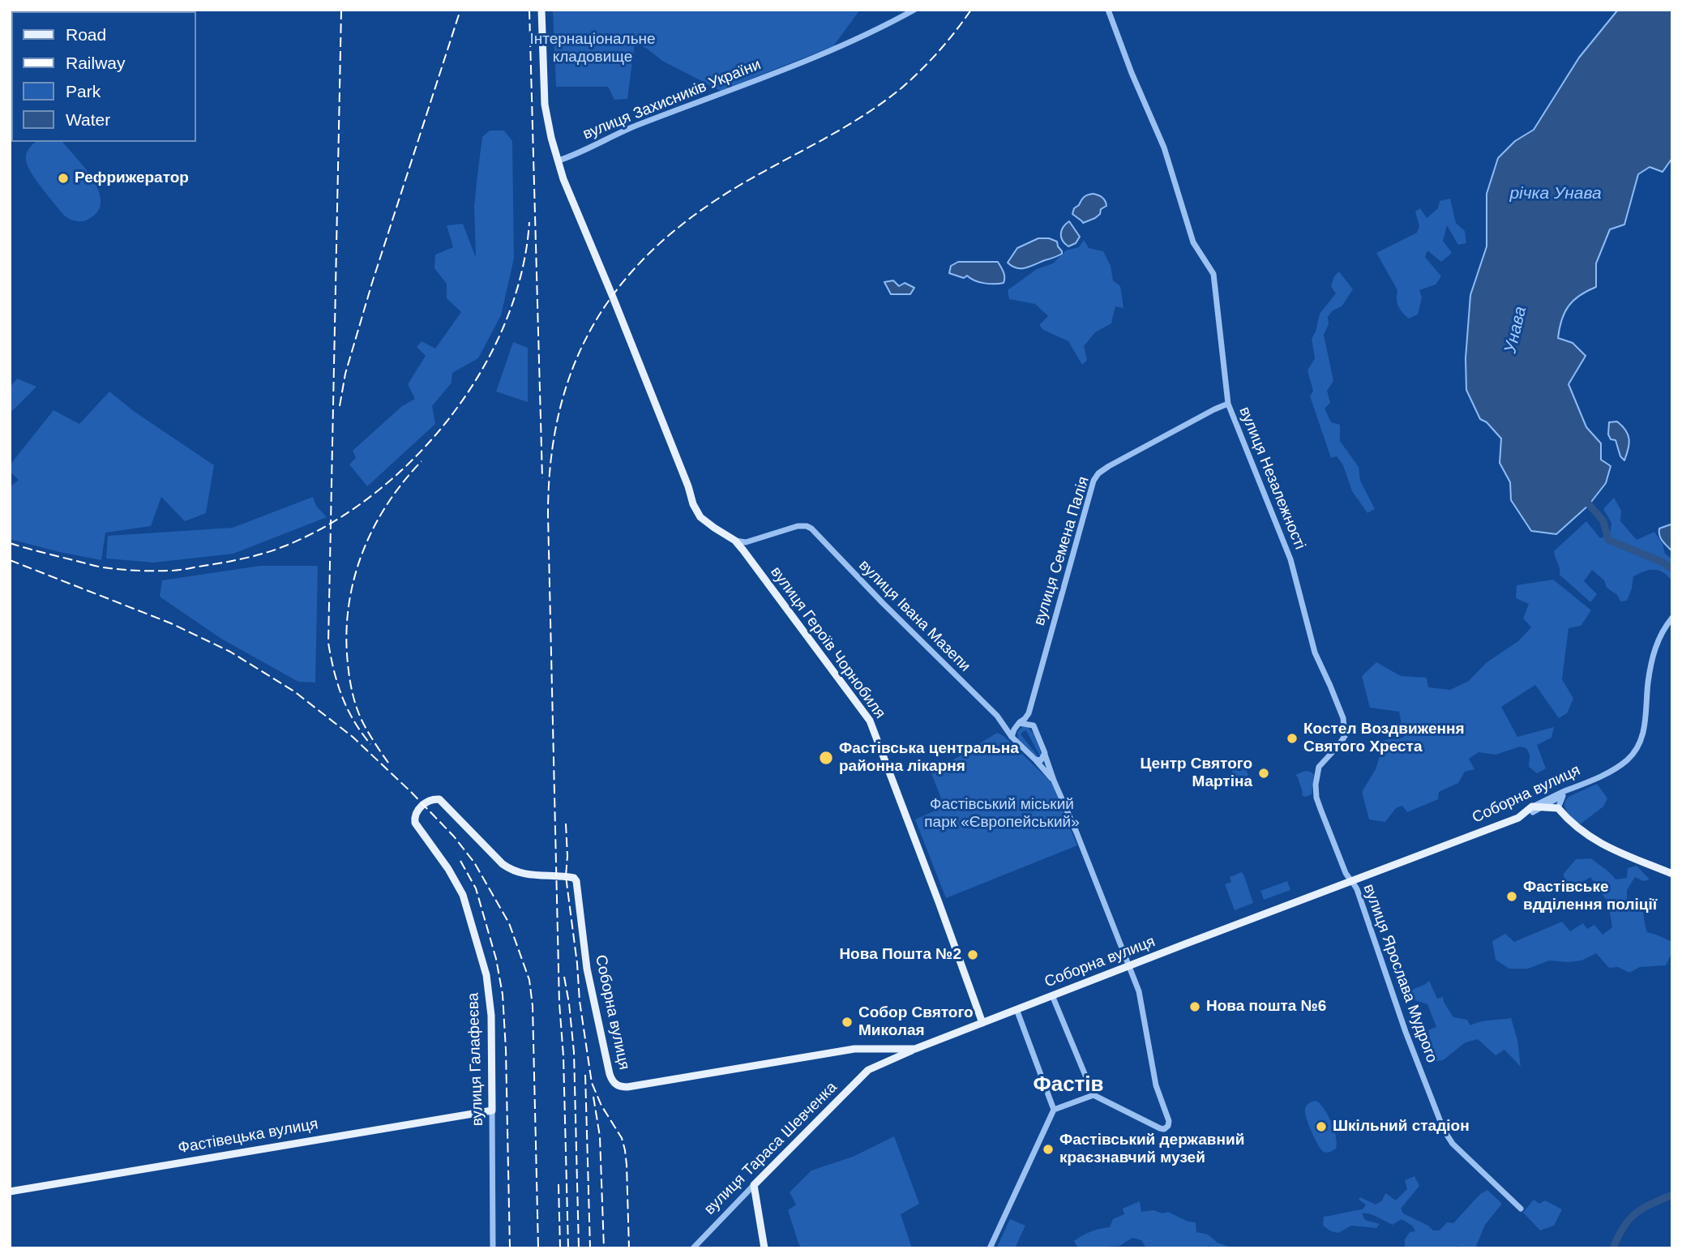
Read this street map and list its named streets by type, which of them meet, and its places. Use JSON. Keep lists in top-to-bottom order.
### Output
{
  "streets": {
    "main road": [
      "вулиця Героїв Чорнобиля",
      "Соборна вулиця",
      "вулиця Галафеєва",
      "Фастівецька вулиця",
      "вулиця Тараса Шевченка"
    ],
    "street": [
      "вулиця Захисників України",
      "вулиця Незалежності",
      "вулиця Семена Палія",
      "вулиця Івана Мазепи",
      "вулиця Ярослава Мудрого"
    ]
  },
  "crossings": [
    ["вулиця Захисників України", "вулиця Героїв Чорнобиля"],
    ["вулиця Незалежності", "вулиця Семена Палія"],
    ["вулиця Незалежності", "вулиця Ярослава Мудрого"],
    ["вулиця Івана Мазепи", "вулиця Героїв Чорнобиля"],
    ["вулиця Героїв Чорнобиля", "Соборна вулиця"],
    ["Соборна вулиця", "вулиця Ярослава Мудрого"],
    ["Соборна вулиця", "вулиця Галафеєва"],
    ["Соборна вулиця", "вулиця Тараса Шевченка"],
    ["вулиця Галафеєва", "Фастівецька вулиця"]
  ],
  "districts": ["Фастів"],
  "water": ["річка Унава", "Унава"],
  "parks": ["Інтернаціональне кладовище", "Фастівський міський парк «Європейський»"],
  "places": [
    "Рефрижератор",
    "Костел Воздвиження Святого Хреста",
    "Фастівська центральна районна лікарня",
    "Центр Святого Мартіна",
    "Фастівське вдділення поліції",
    "Нова Пошта №2",
    "Нова пошта №6",
    "Собор Святого Миколая",
    "Шкільний стадіон",
    "Фастівський державний краєзнавчий музей"
  ],
  "legend": [
    "Road",
    "Railway",
    "Park",
    "Water"
  ]
}
